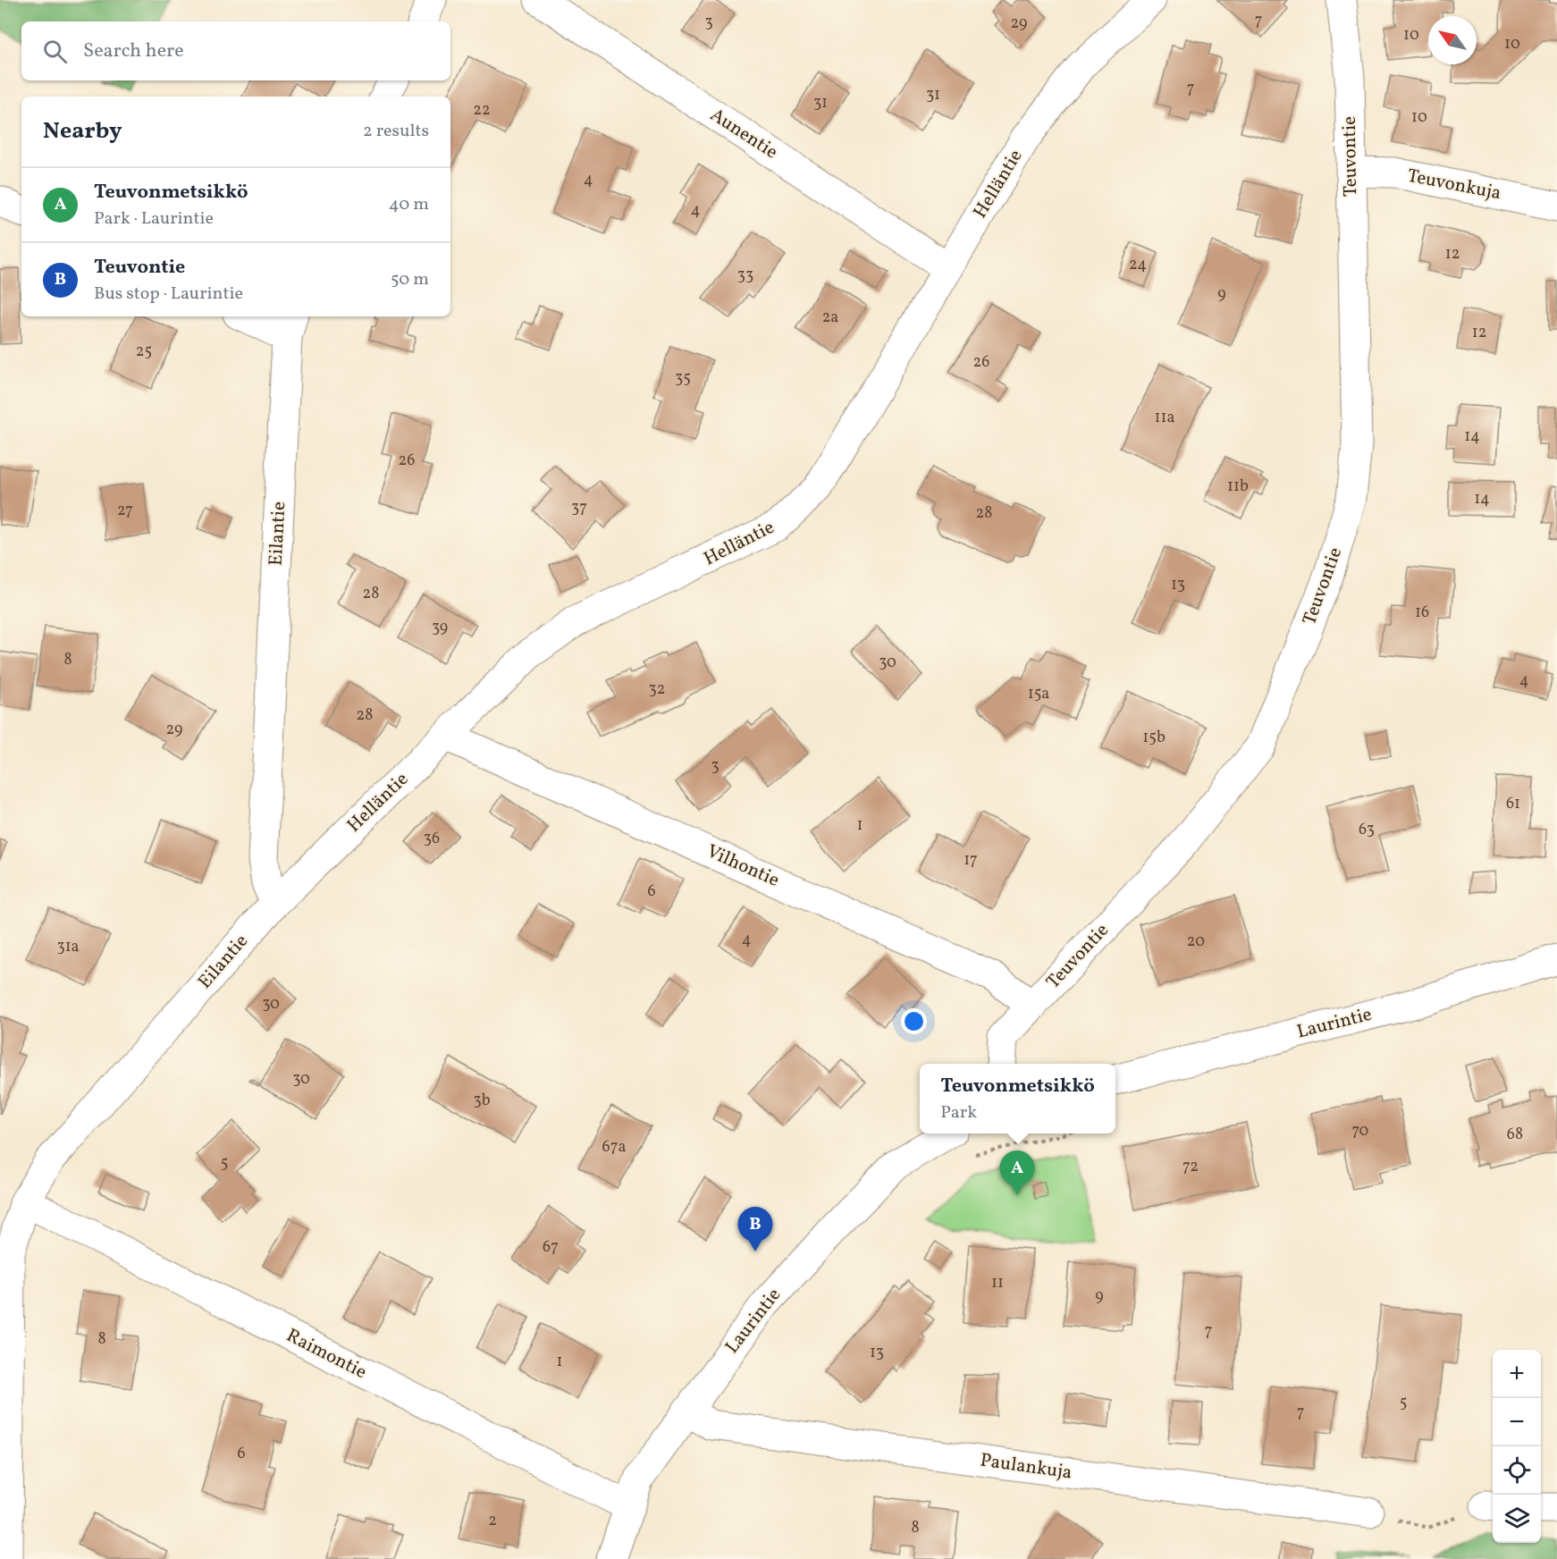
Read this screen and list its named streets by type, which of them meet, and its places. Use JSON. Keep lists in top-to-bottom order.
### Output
{
  "streets": {
    "street": [
      "Aunentie",
      "Teuvontie",
      "Helläntie",
      "Teuvonkuja",
      "Eilantie",
      "Vilhontie",
      "Laurintie",
      "Raimontie",
      "Paulankuja"
    ]
  },
  "crossings": [
    ["Aunentie", "Helläntie"],
    ["Teuvontie", "Teuvonkuja"],
    ["Teuvontie", "Vilhontie"],
    ["Helläntie", "Eilantie"],
    ["Helläntie", "Vilhontie"],
    ["Eilantie", "Raimontie"],
    ["Laurintie", "Raimontie"],
    ["Laurintie", "Paulankuja"]
  ],
  "house_numbers": [
    "7",
    "3",
    "29",
    "10",
    "10",
    "7",
    "31",
    "31",
    "22",
    "10",
    "4",
    "4",
    "12",
    "24",
    "33",
    "9",
    "2a",
    "12",
    "25",
    "26",
    "35",
    "11a",
    "14",
    "26",
    "11b",
    "14",
    "37",
    "27",
    "28",
    "13",
    "28",
    "16",
    "39",
    "8",
    "30",
    "4",
    "32",
    "15a",
    "28",
    "29",
    "15b",
    "3",
    "61",
    "1",
    "63",
    "36",
    "17",
    "6",
    "4",
    "20",
    "31a",
    "30",
    "30",
    "3b",
    "70",
    "68",
    "67a",
    "5",
    "72",
    "67",
    "11",
    "9",
    "7",
    "8",
    "13",
    "1",
    "5",
    "7",
    "6",
    "2",
    "8"
  ],
  "north": "top left",
  "page": {
    "search": "Search here",
    "heading": ["Nearby", "2 results"],
    "list": [
      {
        "mark": "A",
        "name": "Teuvonmetsikkö",
        "note": "Park · Laurintie",
        "value": "40 m"
      },
      {
        "mark": "B",
        "name": "Teuvontie",
        "note": "Bus stop · Laurintie",
        "value": "50 m"
      }
    ],
    "popup": ["Teuvonmetsikkö", "Park"],
    "pins": ["A", "B"],
    "map_buttons": ["+", "−"]
  }
}
